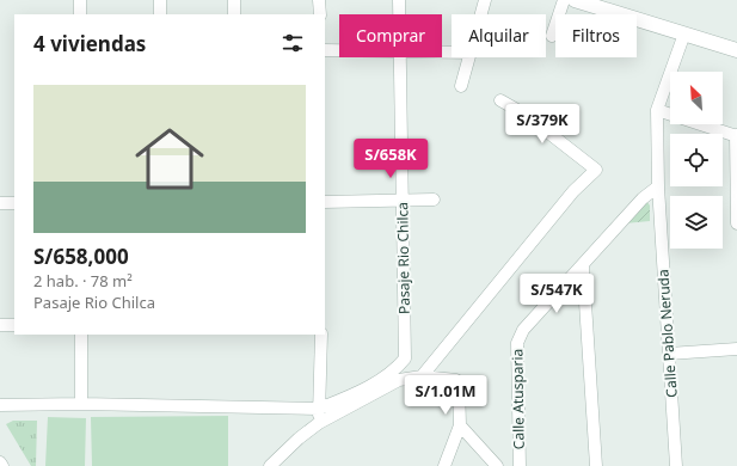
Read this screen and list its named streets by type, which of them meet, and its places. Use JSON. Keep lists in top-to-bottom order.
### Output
{
  "streets": {
    "street": ["Pasaje Rio Chilca", "Calle Pablo Neruda", "Calle Atusparia"]
  },
  "crossings": [
    ["Calle Pablo Neruda", "Calle Atusparia"]
  ],
  "north": "top left",
  "page": {
    "chip": ["Comprar", "Alquilar", "Filtros"],
    "heading": "4 viviendas",
    "list": [
      {
        "name": "S/658,000",
        "note": "2 hab. · 78 m² · Pasaje Rio Chilca"
      }
    ],
    "price": [
      "S/379K",
      "S/658K",
      "S/547K",
      "S/1.01M"
    ]
  }
}
